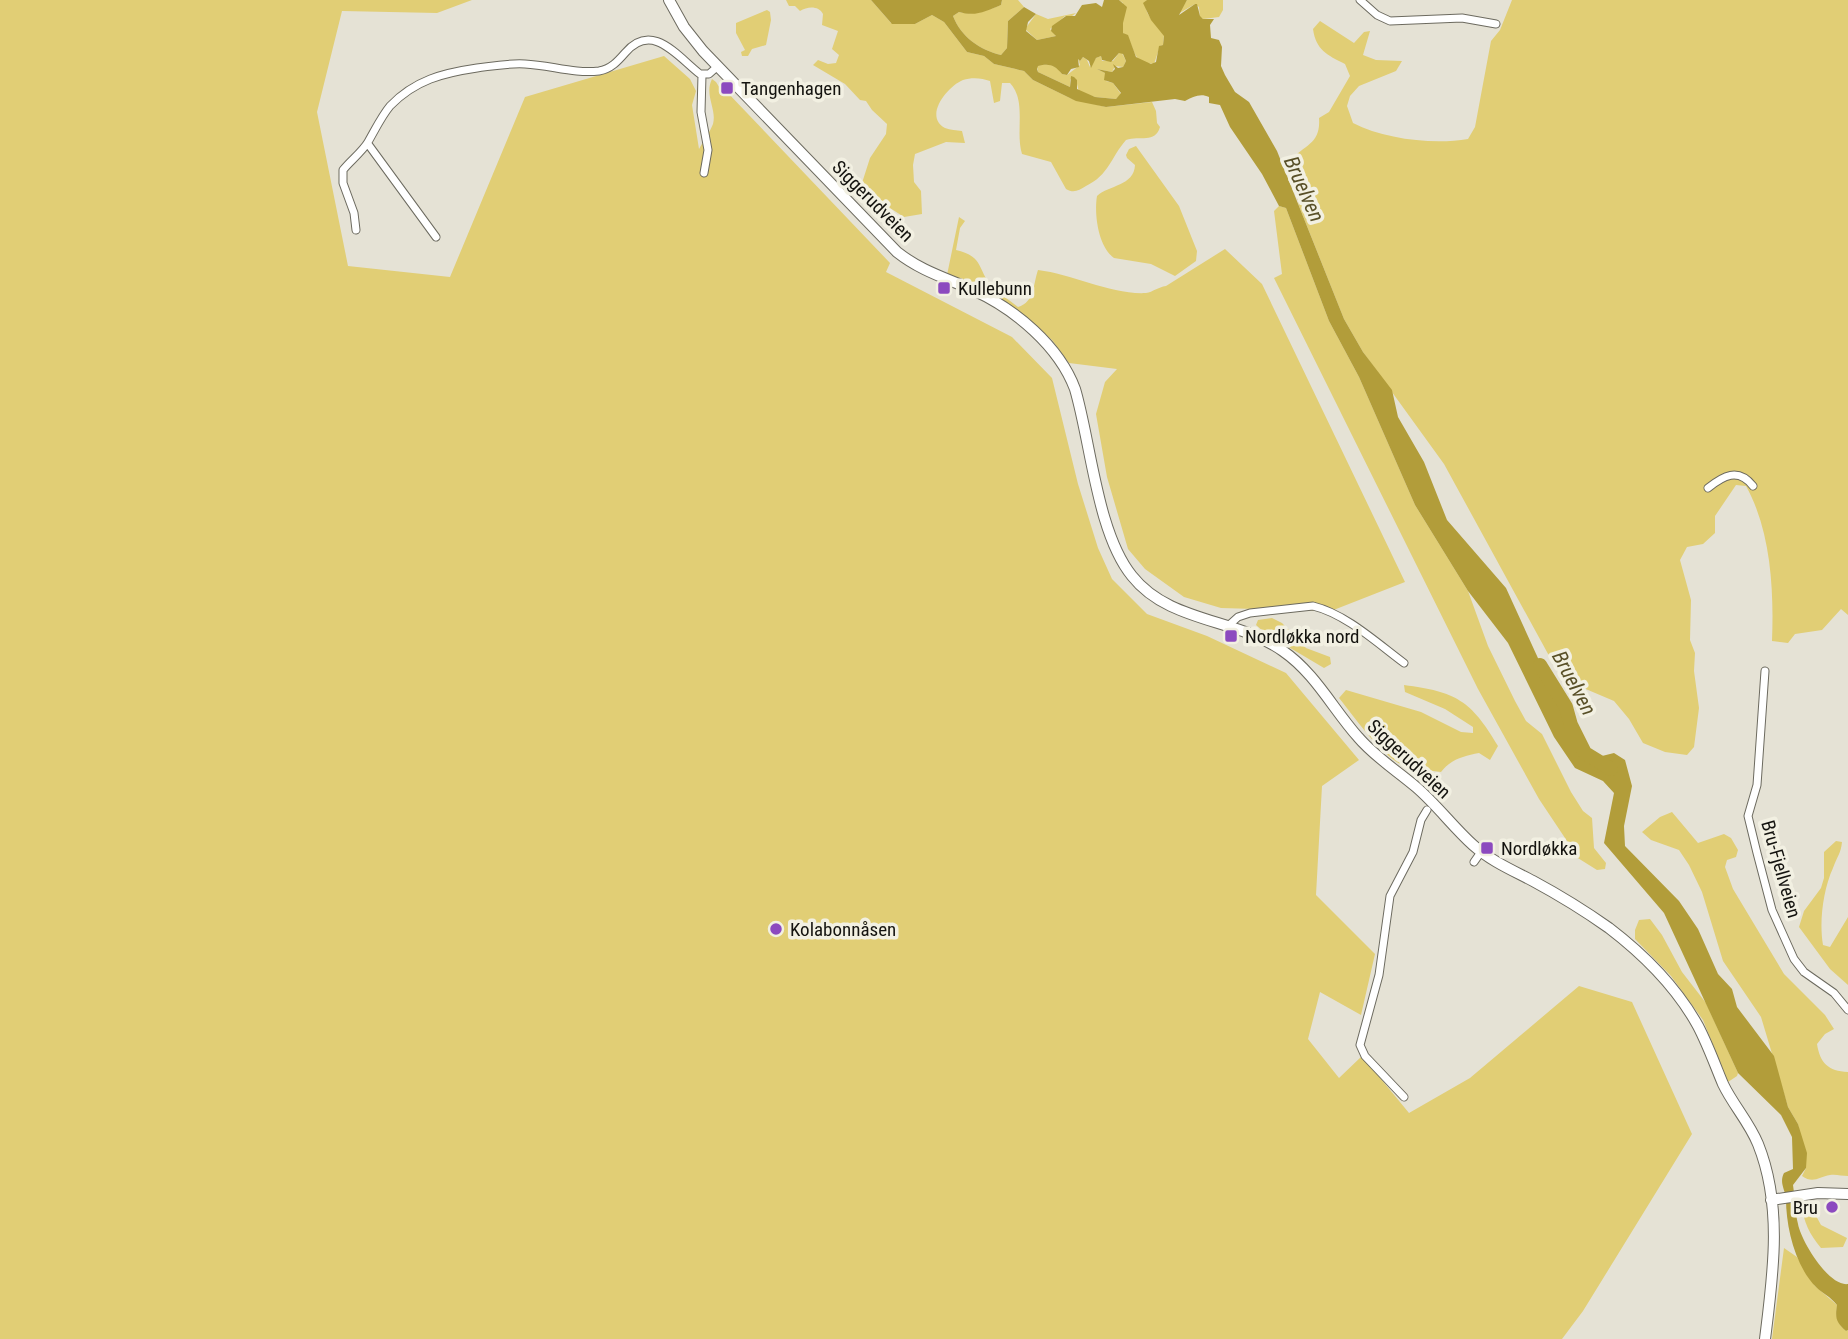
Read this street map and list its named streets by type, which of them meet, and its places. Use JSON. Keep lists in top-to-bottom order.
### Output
{
  "streets": {
    "main road": ["Siggerudveien"],
    "street": ["Bru-Fjellveien"]
  },
  "water": ["Bruelven"],
  "places": {
    "transit": [
      "Tangenhagen",
      "Kullebunn",
      "Nordløkka nord",
      "Nordløkka"
    ],
    "other": ["Kolabonnåsen", "Bru"]
  }
}
